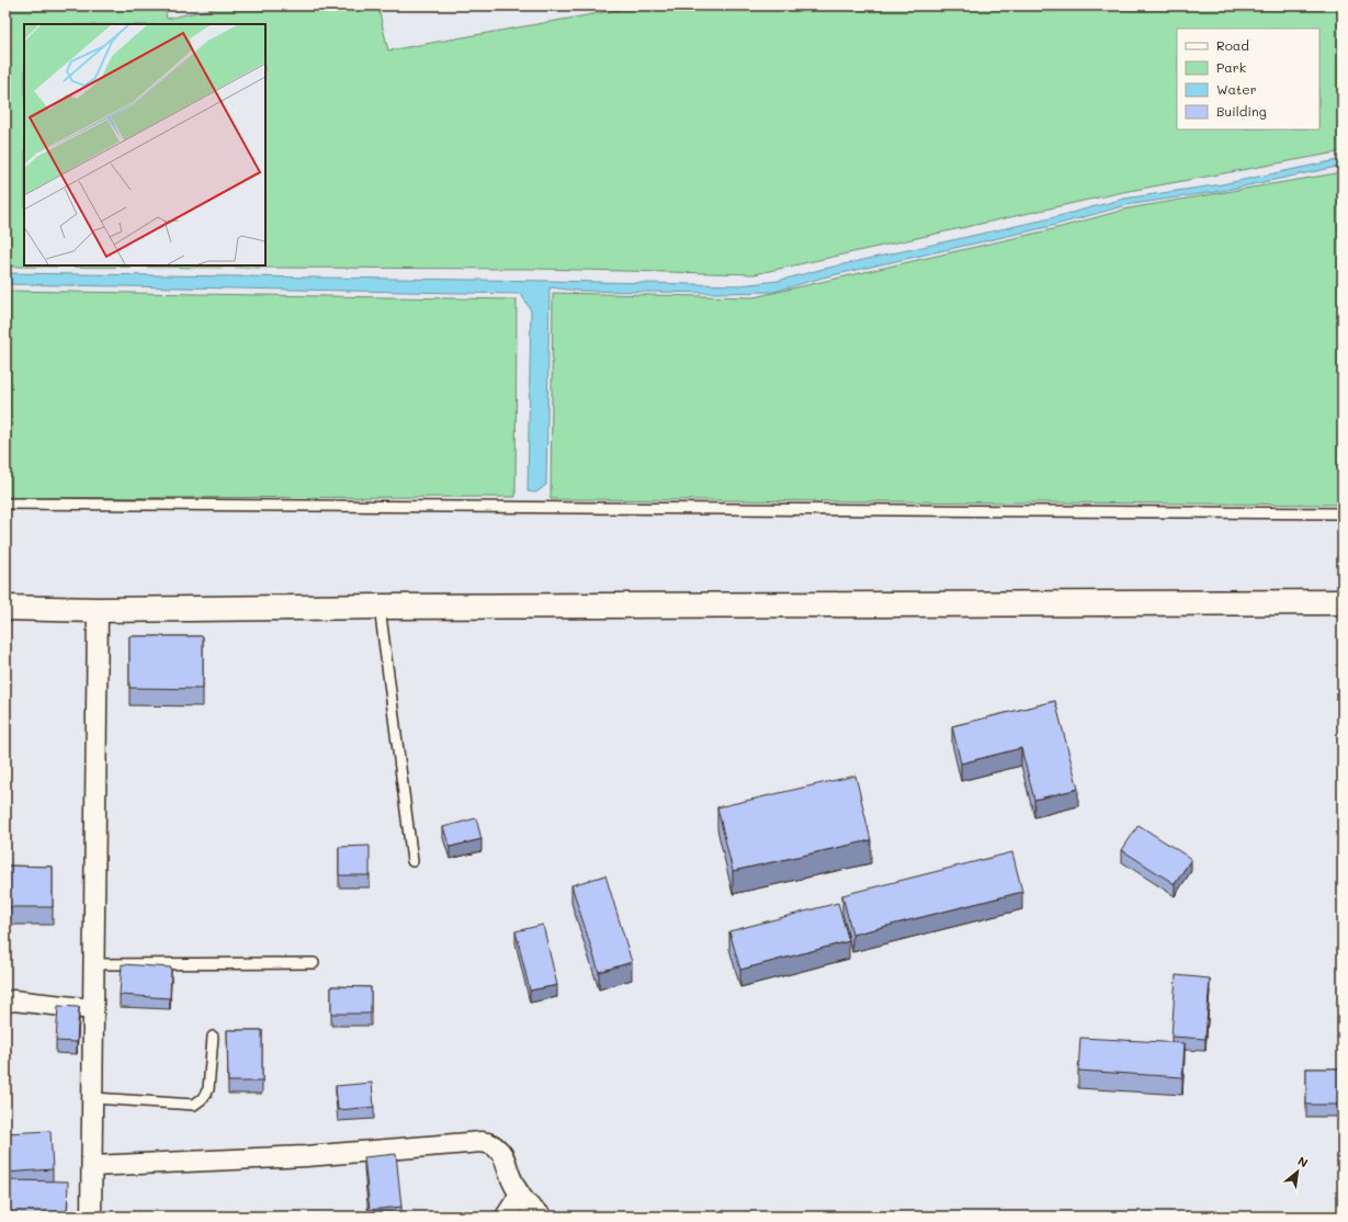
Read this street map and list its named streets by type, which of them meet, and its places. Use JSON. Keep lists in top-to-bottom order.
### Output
{
  "legend": [
    "Road",
    "Park",
    "Water",
    "Building"
  ],
  "north": "top right"
}
